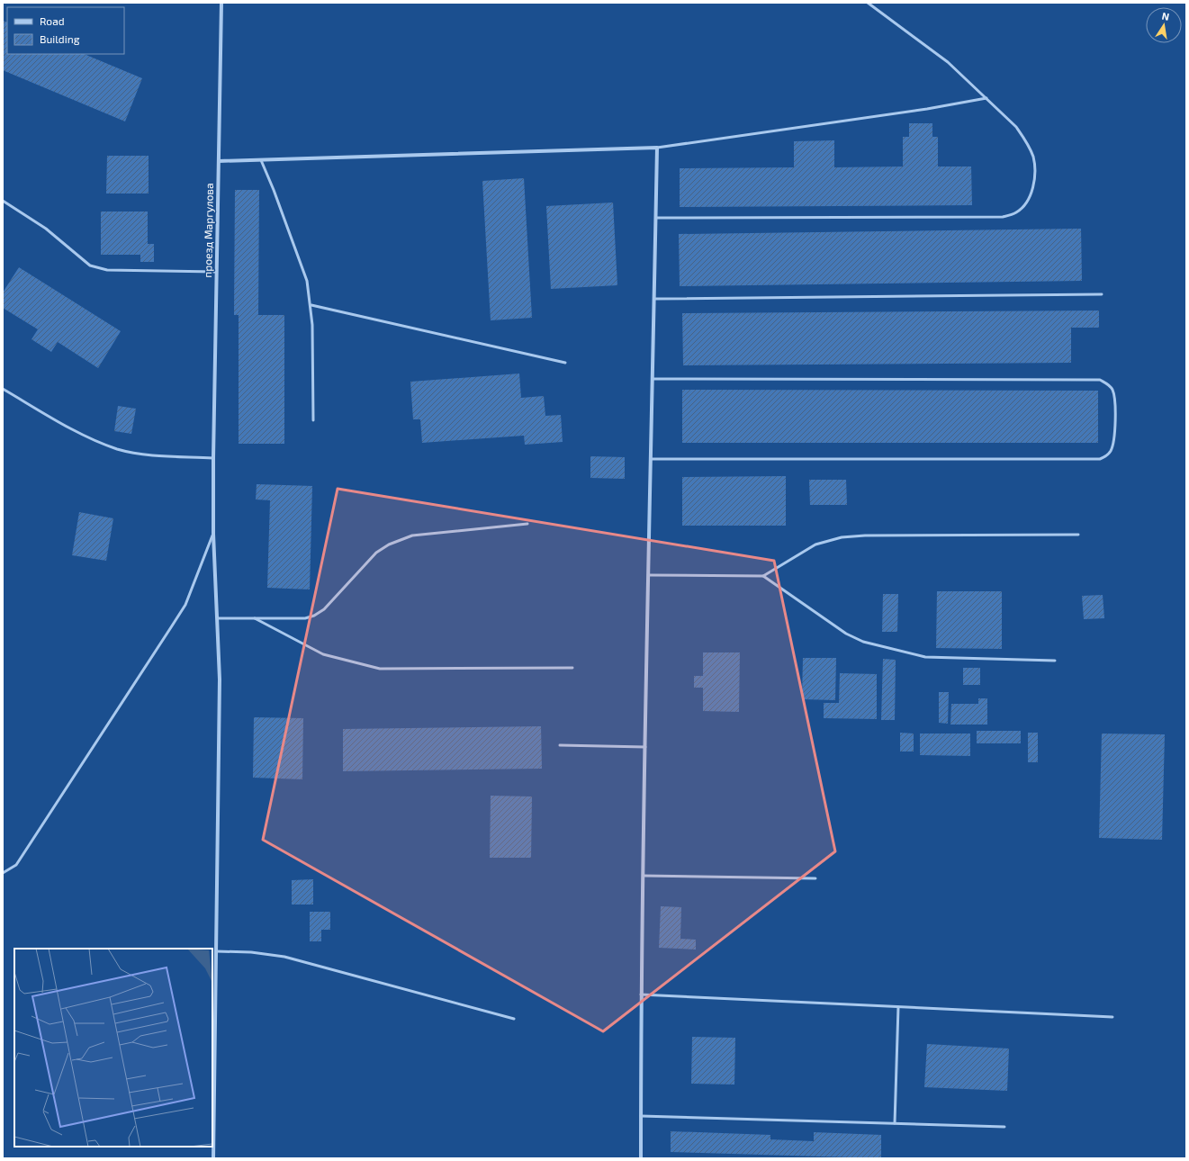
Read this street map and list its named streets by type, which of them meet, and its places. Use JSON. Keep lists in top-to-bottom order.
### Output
{
  "streets": {
    "street": ["проезд Маргулова"]
  },
  "legend": ["Road", "Building"],
  "north": "top"
}
